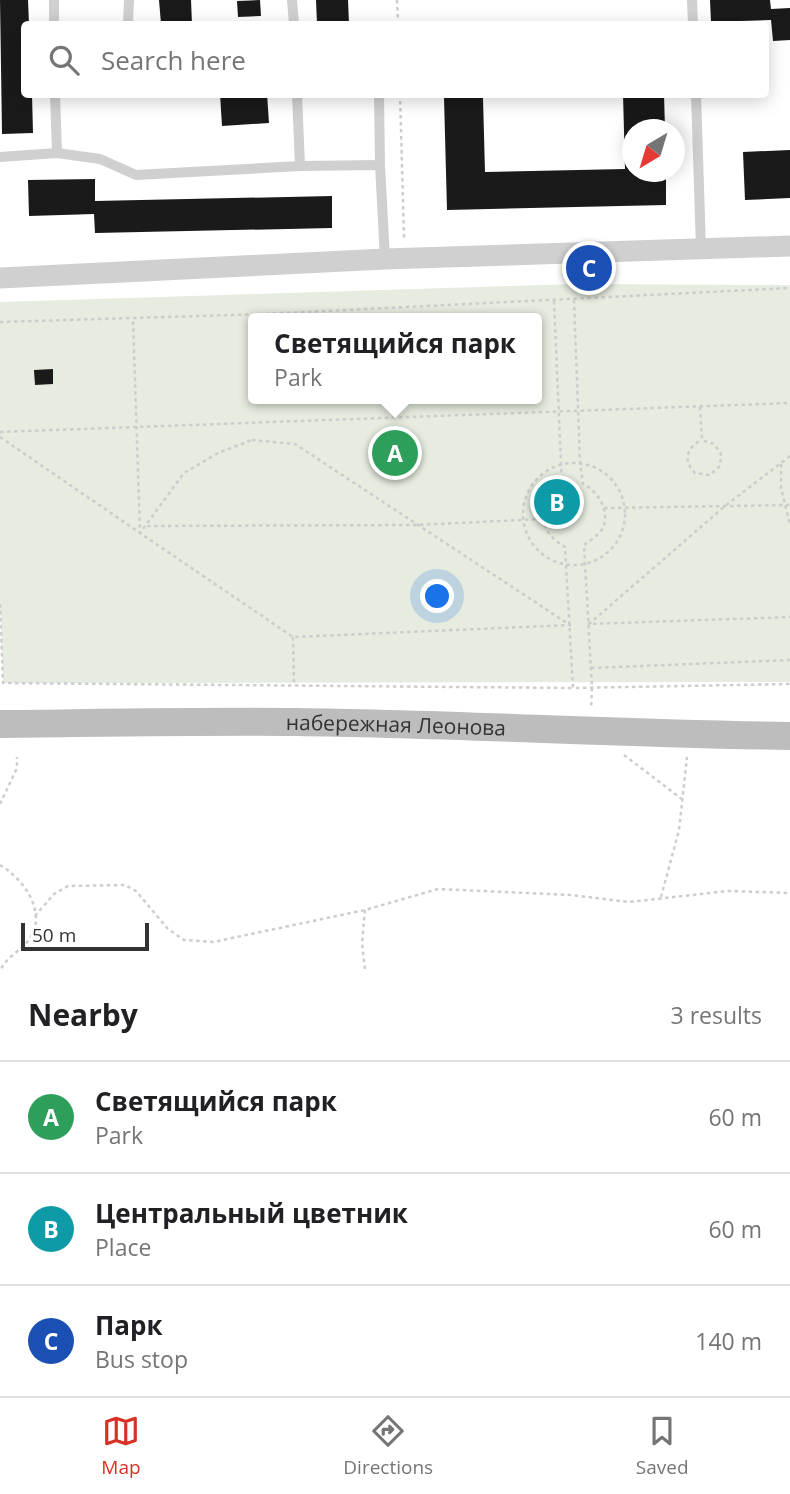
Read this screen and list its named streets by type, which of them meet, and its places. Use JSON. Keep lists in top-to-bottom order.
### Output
{
  "streets": {
    "main road": ["набережная Леонова"]
  },
  "scale_bar": "50 m",
  "north": "bottom left",
  "page": {
    "search": "Search here",
    "pins": ["C", "A", "B"],
    "popup": ["Светящийся парк", "Park"],
    "scale": "50 m",
    "heading": ["Nearby", "3 results"],
    "list": [
      {
        "mark": "A",
        "name": "Светящийся парк",
        "note": "Park",
        "value": "60 m"
      },
      {
        "mark": "B",
        "name": "Центральный цветник",
        "note": "Place",
        "value": "60 m"
      },
      {
        "mark": "C",
        "name": "Парк",
        "note": "Bus stop",
        "value": "140 m"
      }
    ],
    "nav": ["Map", "Directions", "Saved"]
  }
}
